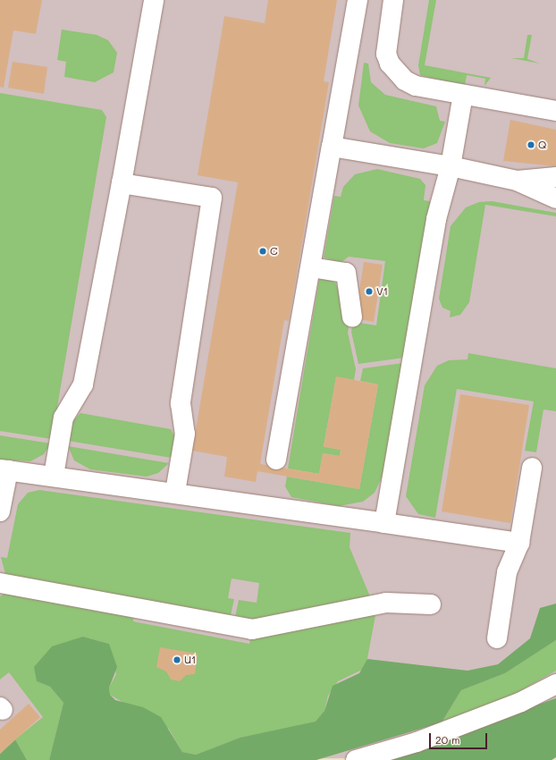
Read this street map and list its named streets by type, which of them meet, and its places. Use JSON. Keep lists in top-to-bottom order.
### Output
{
  "places": [
    "Q",
    "C",
    "V1",
    "U1"
  ],
  "scale_bar": "20 m"
}
